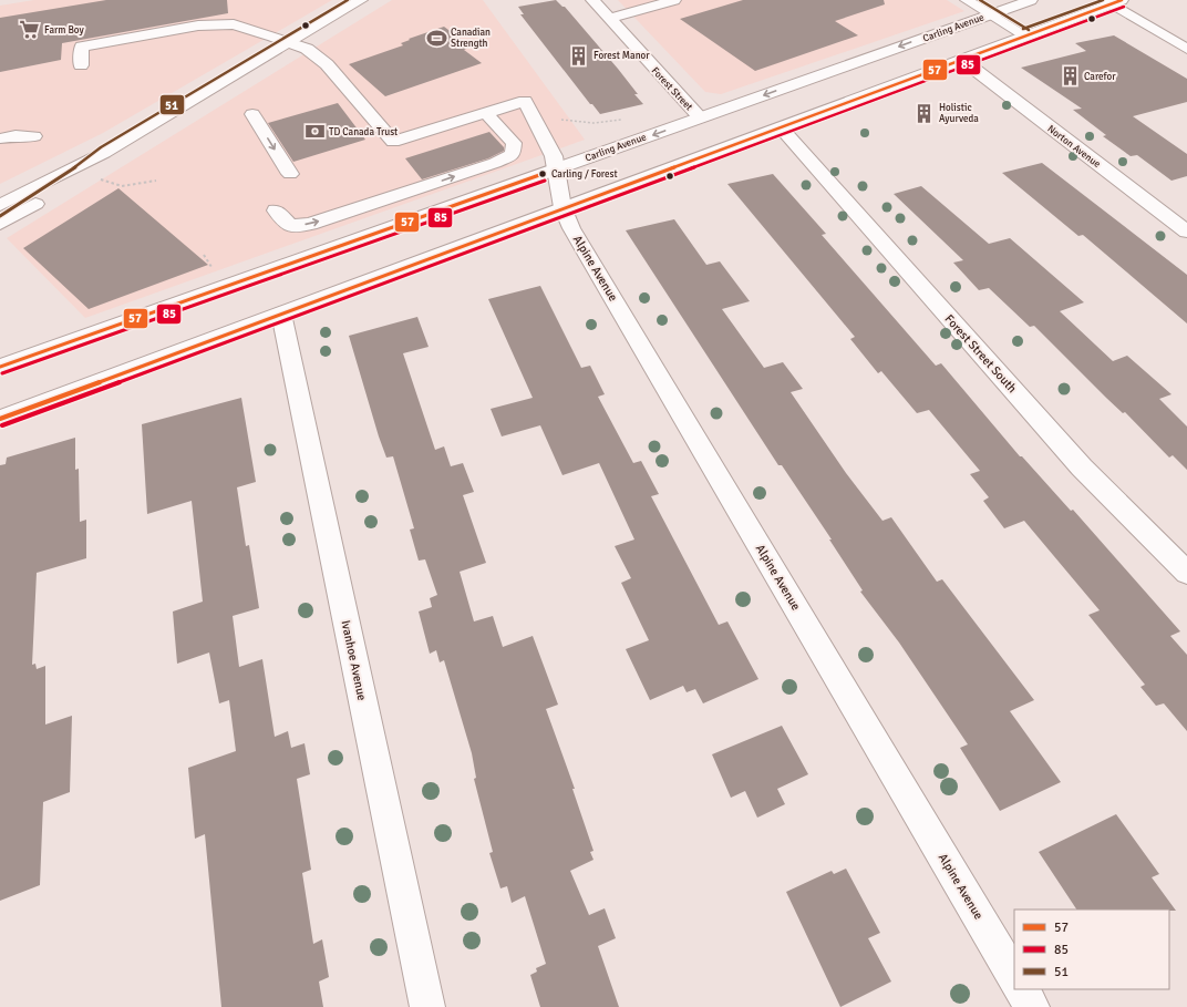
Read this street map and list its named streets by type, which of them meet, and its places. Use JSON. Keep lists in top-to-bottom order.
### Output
{
  "streets": {
    "main road": [
      "Carling Avenue",
      "Forest Street",
      "Norton Avenue",
      "Alpine Avenue",
      "Forest Street South",
      "Ivanhoe Avenue"
    ]
  },
  "crossings": [
    ["Carling Avenue", "Forest Street"],
    ["Carling Avenue", "Alpine Avenue"]
  ],
  "places": {
    "supermarket": ["Farm Boy"],
    "sports": ["Canadian Strength"],
    "building": ["Forest Manor", "Carefor", "Holistic Ayurveda"],
    "bank": ["TD Canada Trust"],
    "other": ["Carling / Forest"]
  },
  "lines": ["transit line 57", "transit line 51", "transit line 85"],
  "legend": ["57", "85", "51"]
}
